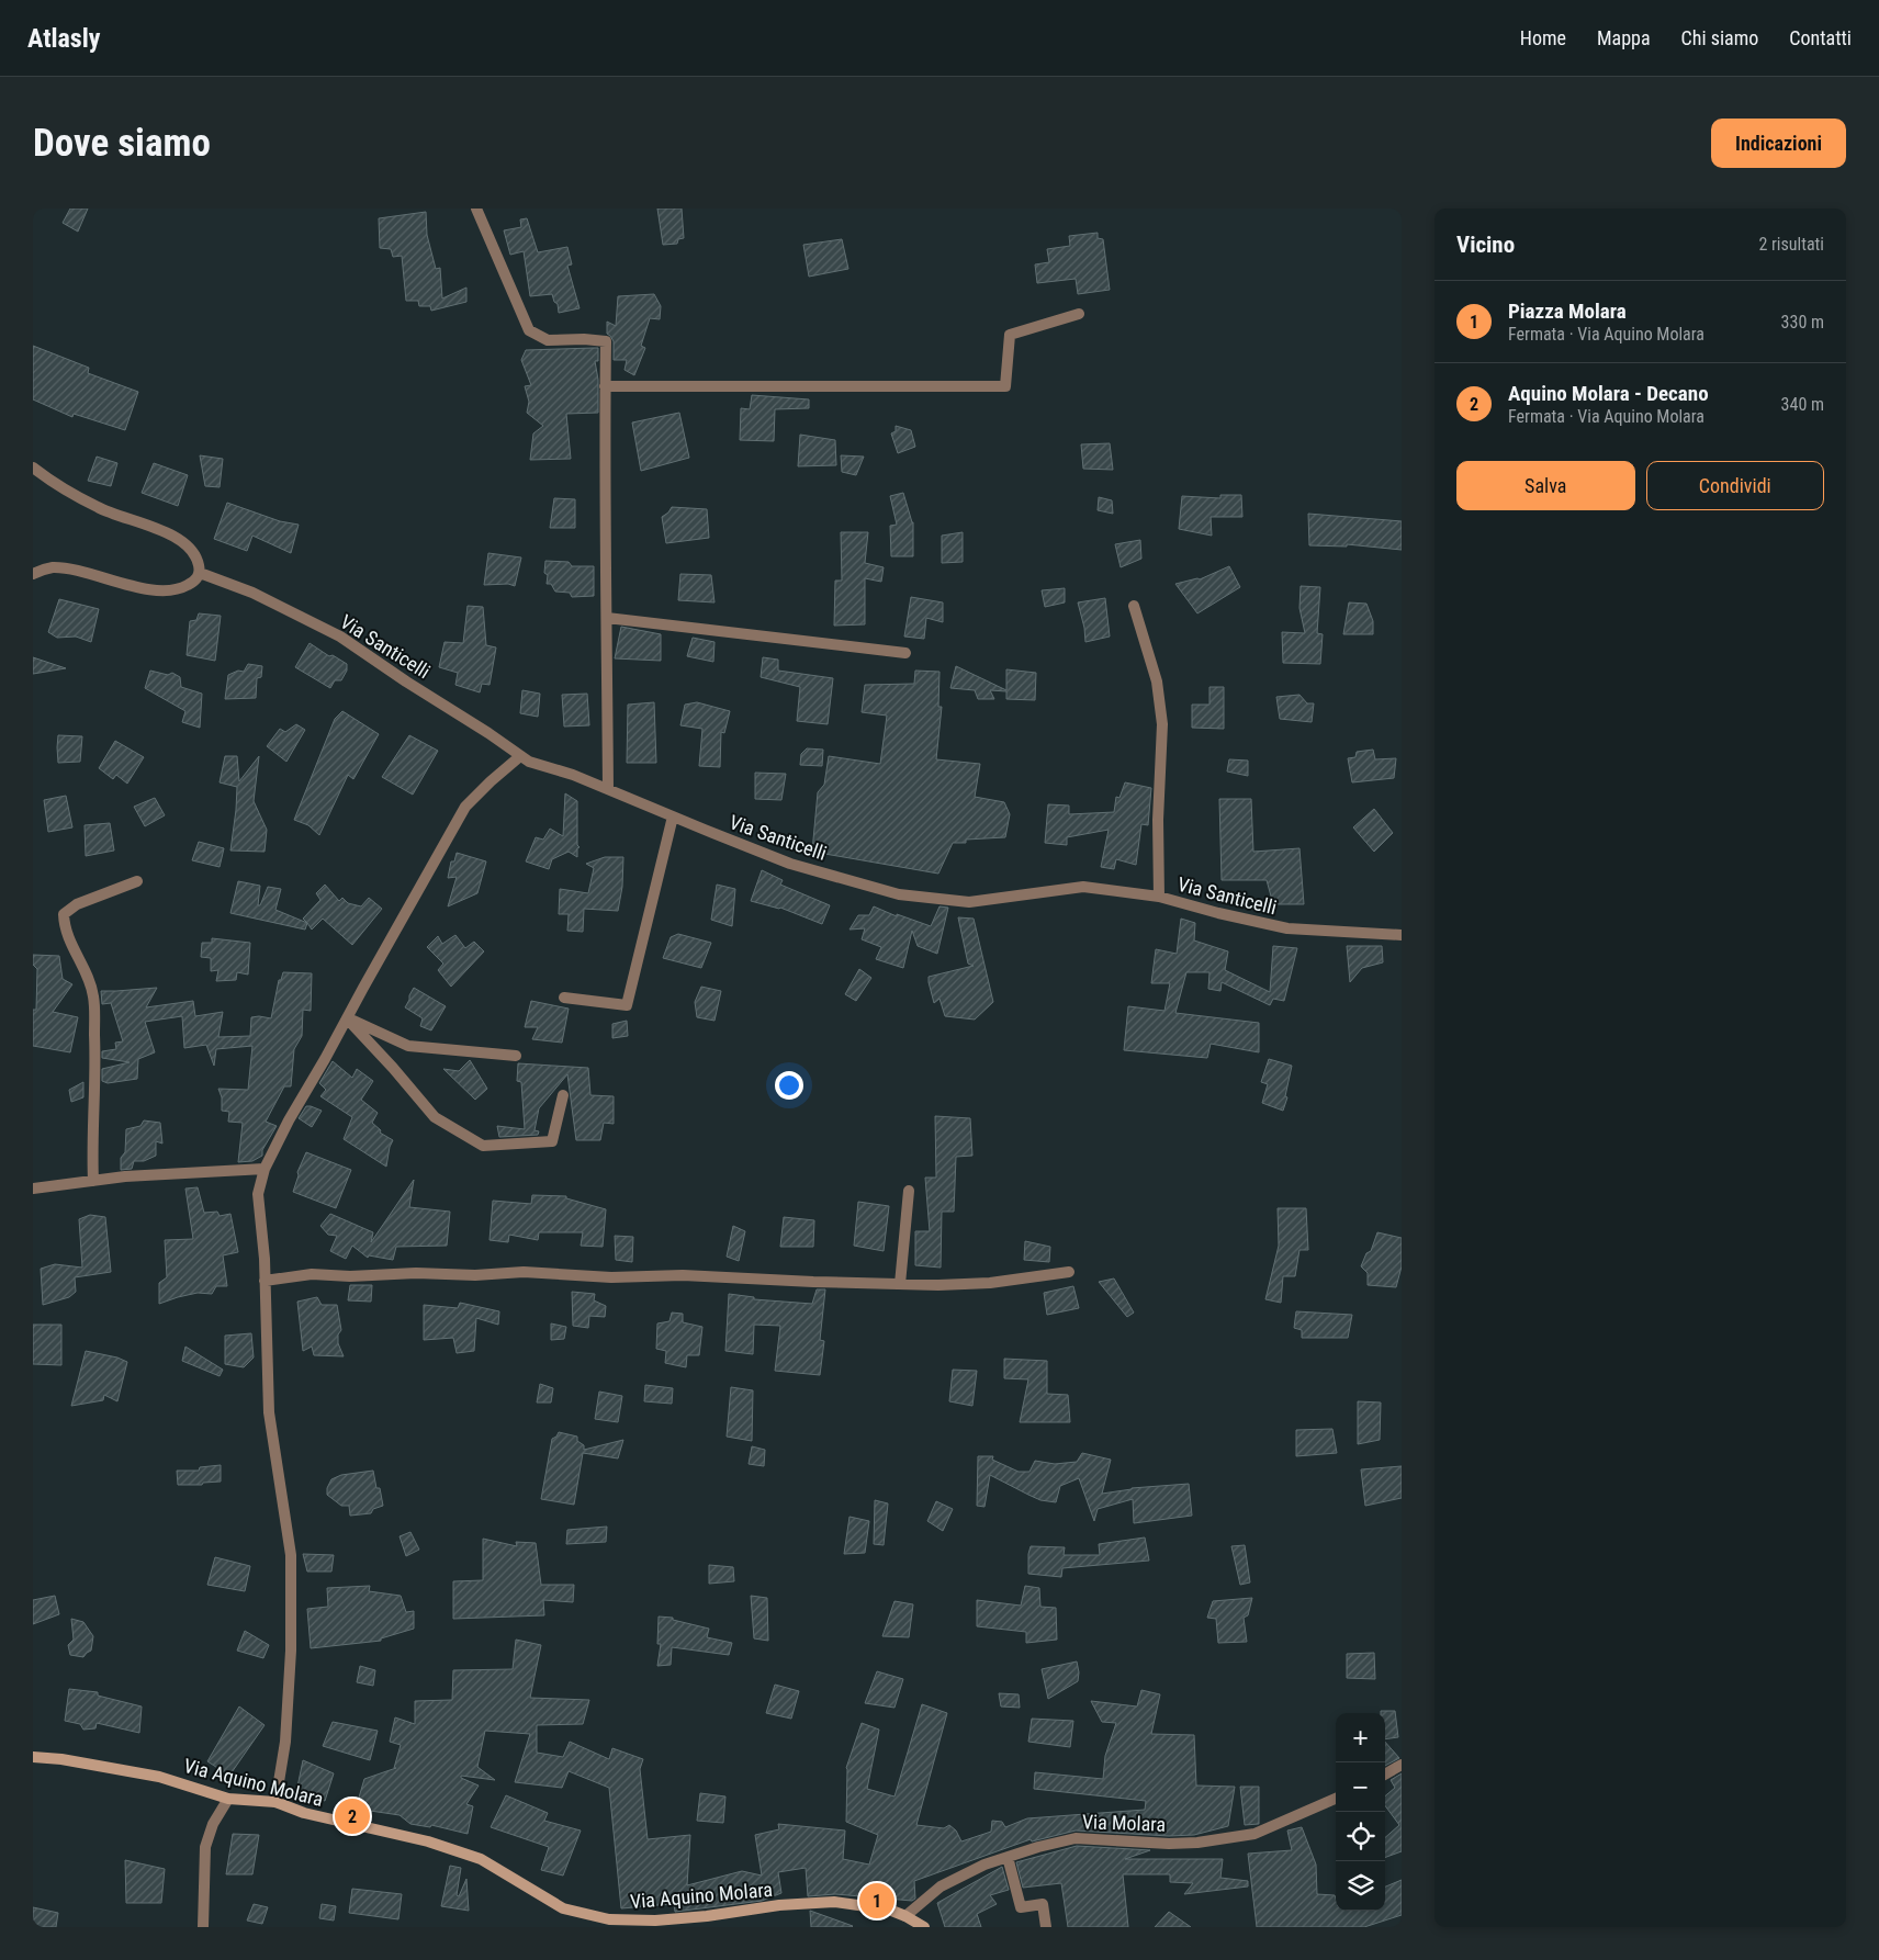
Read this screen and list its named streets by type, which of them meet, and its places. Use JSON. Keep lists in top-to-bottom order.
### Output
{
  "streets": {
    "street": ["Via Santicelli", "Via Aquino Molara", "Via Molara"]
  },
  "crossings": [
    ["Via Aquino Molara", "Via Molara"]
  ],
  "page": {
    "header": "Atlasly",
    "nav": [
      "Home",
      "Mappa",
      "Chi siamo",
      "Contatti"
    ],
    "buttons": [
      "Indicazioni",
      ["Salva", "Condividi"]
    ],
    "title": "Dove siamo",
    "heading": ["Vicino", "2 risultati"],
    "list": [
      {
        "mark": "1",
        "name": "Piazza Molara",
        "note": "Fermata · Via Aquino Molara",
        "value": "330 m"
      },
      {
        "mark": "2",
        "name": "Aquino Molara - Decano",
        "note": "Fermata · Via Aquino Molara",
        "value": "340 m"
      }
    ],
    "map_buttons": ["+", "−"],
    "pins": ["2", "1"]
  }
}
